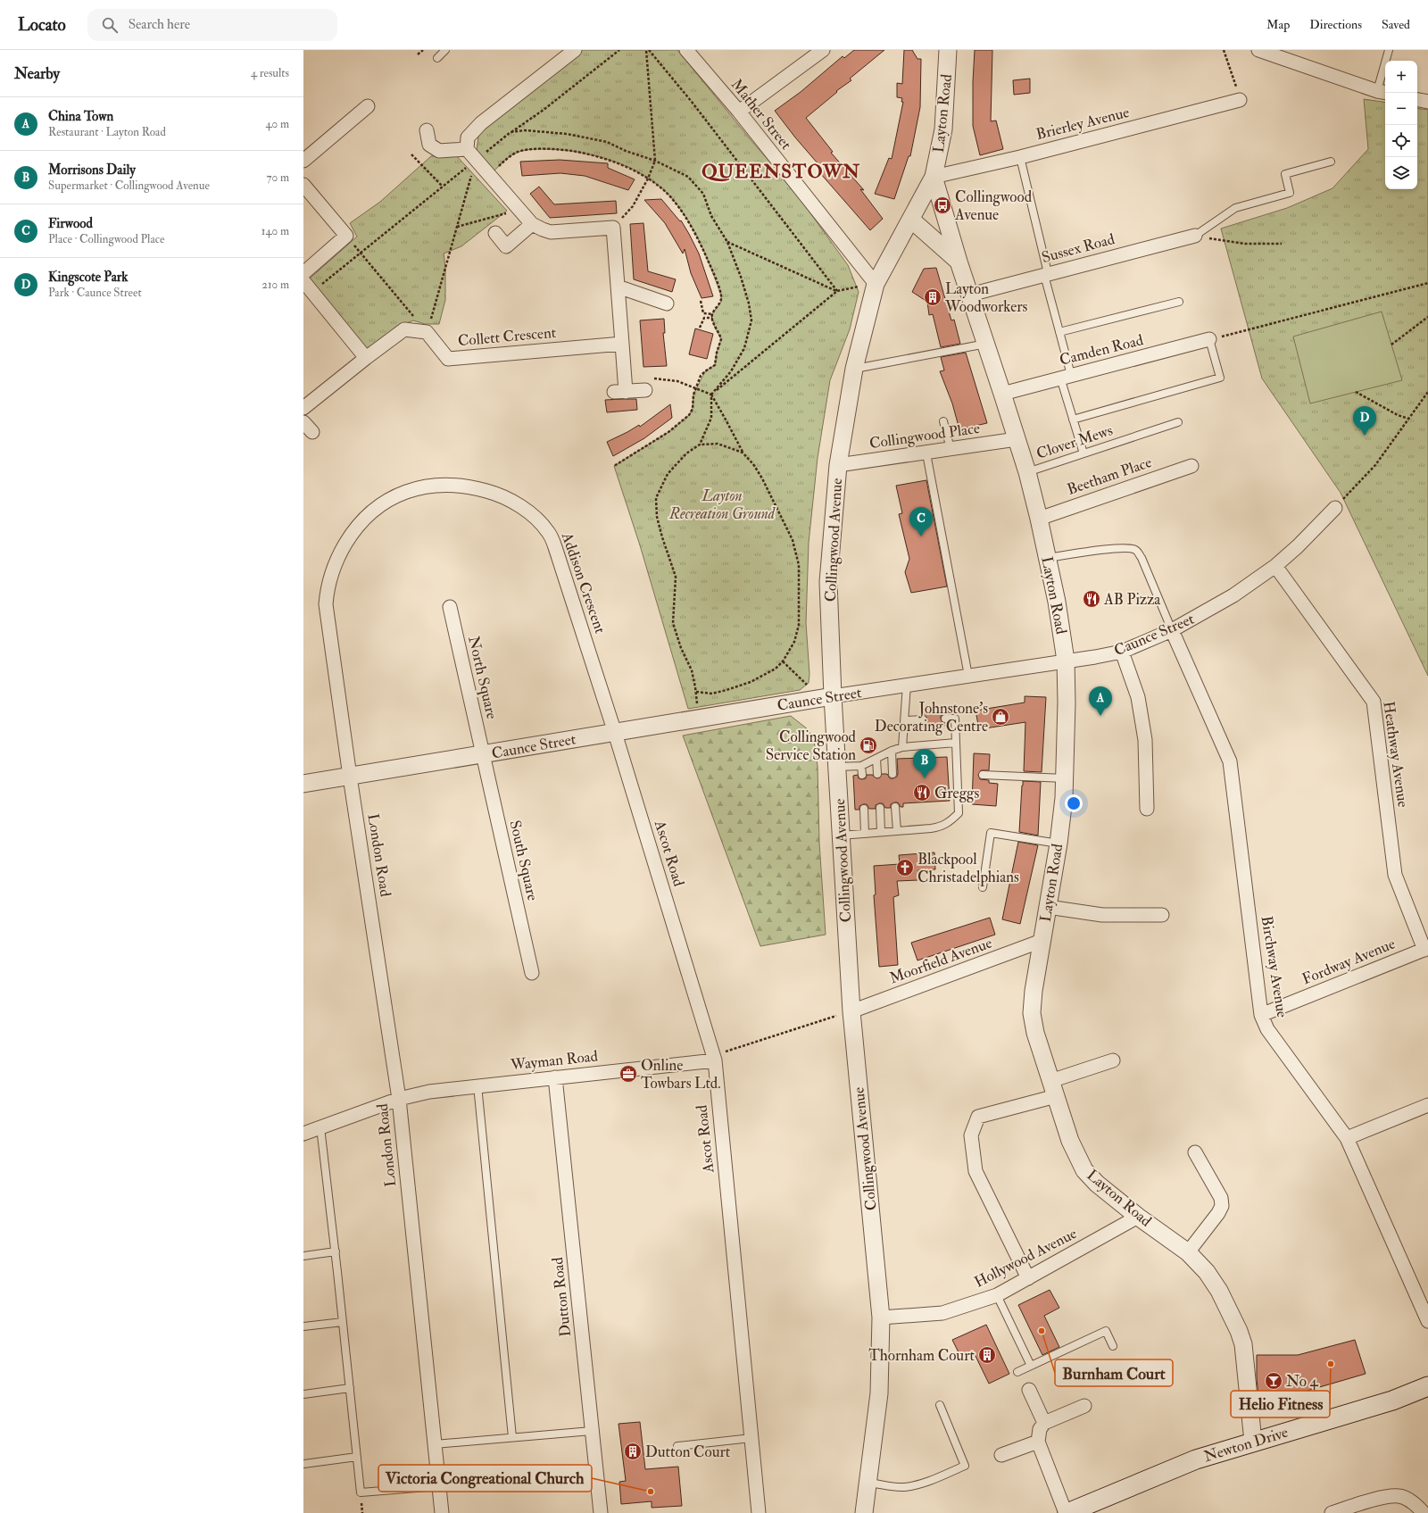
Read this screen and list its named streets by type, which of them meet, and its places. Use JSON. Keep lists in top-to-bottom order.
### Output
{
  "streets": {
    "main road": ["Newton Drive"],
    "street": [
      "Layton Road",
      "Mather Street",
      "Brierley Avenue",
      "Sussex Road",
      "Collett Crescent",
      "Camden Road",
      "Collingwood Place",
      "Beetham Place",
      "Collingwood Avenue",
      "Addison Crescent",
      "Caunce Street",
      "North Square",
      "Heathway Avenue",
      "Ascot Road",
      "London Road",
      "South Square",
      "Moorfield Avenue",
      "Fordway Avenue",
      "Birchway Avenue",
      "Wayman Road",
      "Hollywood Avenue",
      "Dutton Road"
    ],
    "lane": ["Clover Mews"]
  },
  "crossings": [
    ["Layton Road", "Brierley Avenue"],
    ["Layton Road", "Sussex Road"],
    ["Layton Road", "Camden Road"],
    ["Layton Road", "Collingwood Place"],
    ["Layton Road", "Clover Mews"],
    ["Layton Road", "Beetham Place"],
    ["Layton Road", "Collingwood Avenue"],
    ["Layton Road", "Caunce Street"],
    ["Layton Road", "Moorfield Avenue"],
    ["Layton Road", "Hollywood Avenue"],
    ["Layton Road", "Newton Drive"],
    ["Mather Street", "Collingwood Avenue"],
    ["Collingwood Place", "Collingwood Avenue"],
    ["Collingwood Avenue", "Caunce Street"],
    ["Collingwood Avenue", "Moorfield Avenue"],
    ["Collingwood Avenue", "Hollywood Avenue"],
    ["Addison Crescent", "Caunce Street"],
    ["Addison Crescent", "Ascot Road"],
    ["Addison Crescent", "London Road"],
    ["Caunce Street", "North Square"],
    ["Caunce Street", "Heathway Avenue"],
    ["Caunce Street", "Ascot Road"],
    ["Caunce Street", "London Road"],
    ["Caunce Street", "South Square"],
    ["Caunce Street", "Birchway Avenue"],
    ["North Square", "South Square"],
    ["Heathway Avenue", "Fordway Avenue"],
    ["Ascot Road", "Wayman Road"],
    ["London Road", "Wayman Road"],
    ["Fordway Avenue", "Birchway Avenue"],
    ["Wayman Road", "Dutton Road"]
  ],
  "districts": ["QUEENSTOWN"],
  "parks": ["Layton Recreation Ground"],
  "places": {
    "bus stop": ["Collingwood Avenue"],
    "building": ["Layton Woodworkers", "Thornham Court", "Dutton Court"],
    "restaurant": ["AB Pizza", "Greggs"],
    "shop": ["Johnstone's Decorating Centre"],
    "fuel station": ["Collingwood Service Station"],
    "church": ["Blackpool Christadelphians"],
    "office": ["Online Towbars Ltd."],
    "other": ["Burnham Court", "Helio Fitness", "Victoria Congreational Church"],
    "bar": ["No 4"]
  },
  "page": {
    "header": "Locato",
    "search": "Search here",
    "nav": ["Map", "Directions", "Saved"],
    "heading": ["Nearby", "4 results"],
    "map_buttons": ["+", "−"],
    "list": [
      {
        "mark": "A",
        "name": "China Town",
        "note": "Restaurant · Layton Road",
        "value": "40 m"
      },
      {
        "mark": "B",
        "name": "Morrisons Daily",
        "note": "Supermarket · Collingwood Avenue",
        "value": "70 m"
      },
      {
        "mark": "C",
        "name": "Firwood",
        "note": "Place · Collingwood Place",
        "value": "140 m"
      },
      {
        "mark": "D",
        "name": "Kingscote Park",
        "note": "Park · Caunce Street",
        "value": "210 m"
      }
    ],
    "pins": [
      "D",
      "C",
      "A",
      "B"
    ]
  }
}
